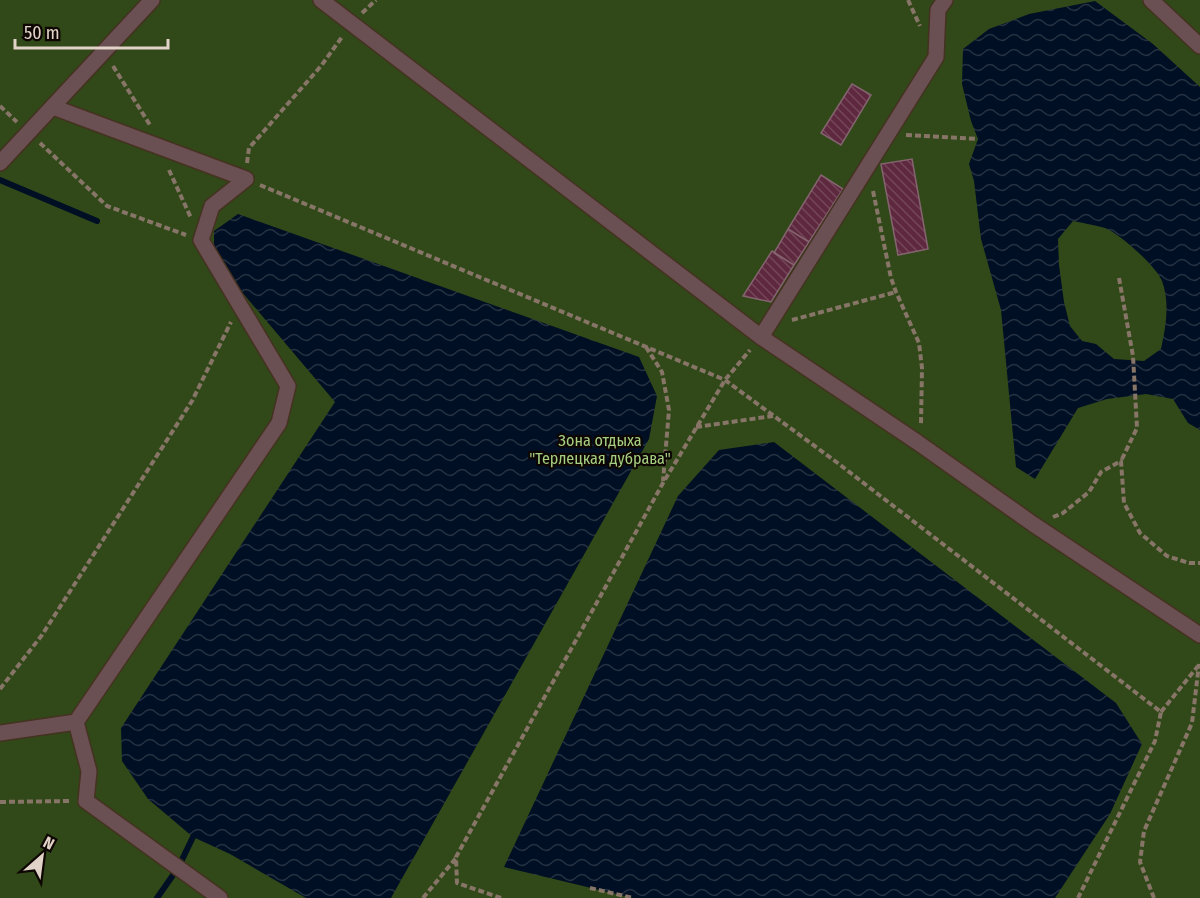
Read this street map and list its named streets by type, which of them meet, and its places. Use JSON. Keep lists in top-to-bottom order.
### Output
{
  "parks": ["Зона отдыха \"Терлецкая дубрава\""],
  "scale_bar": "50 m",
  "north": "top right"
}
